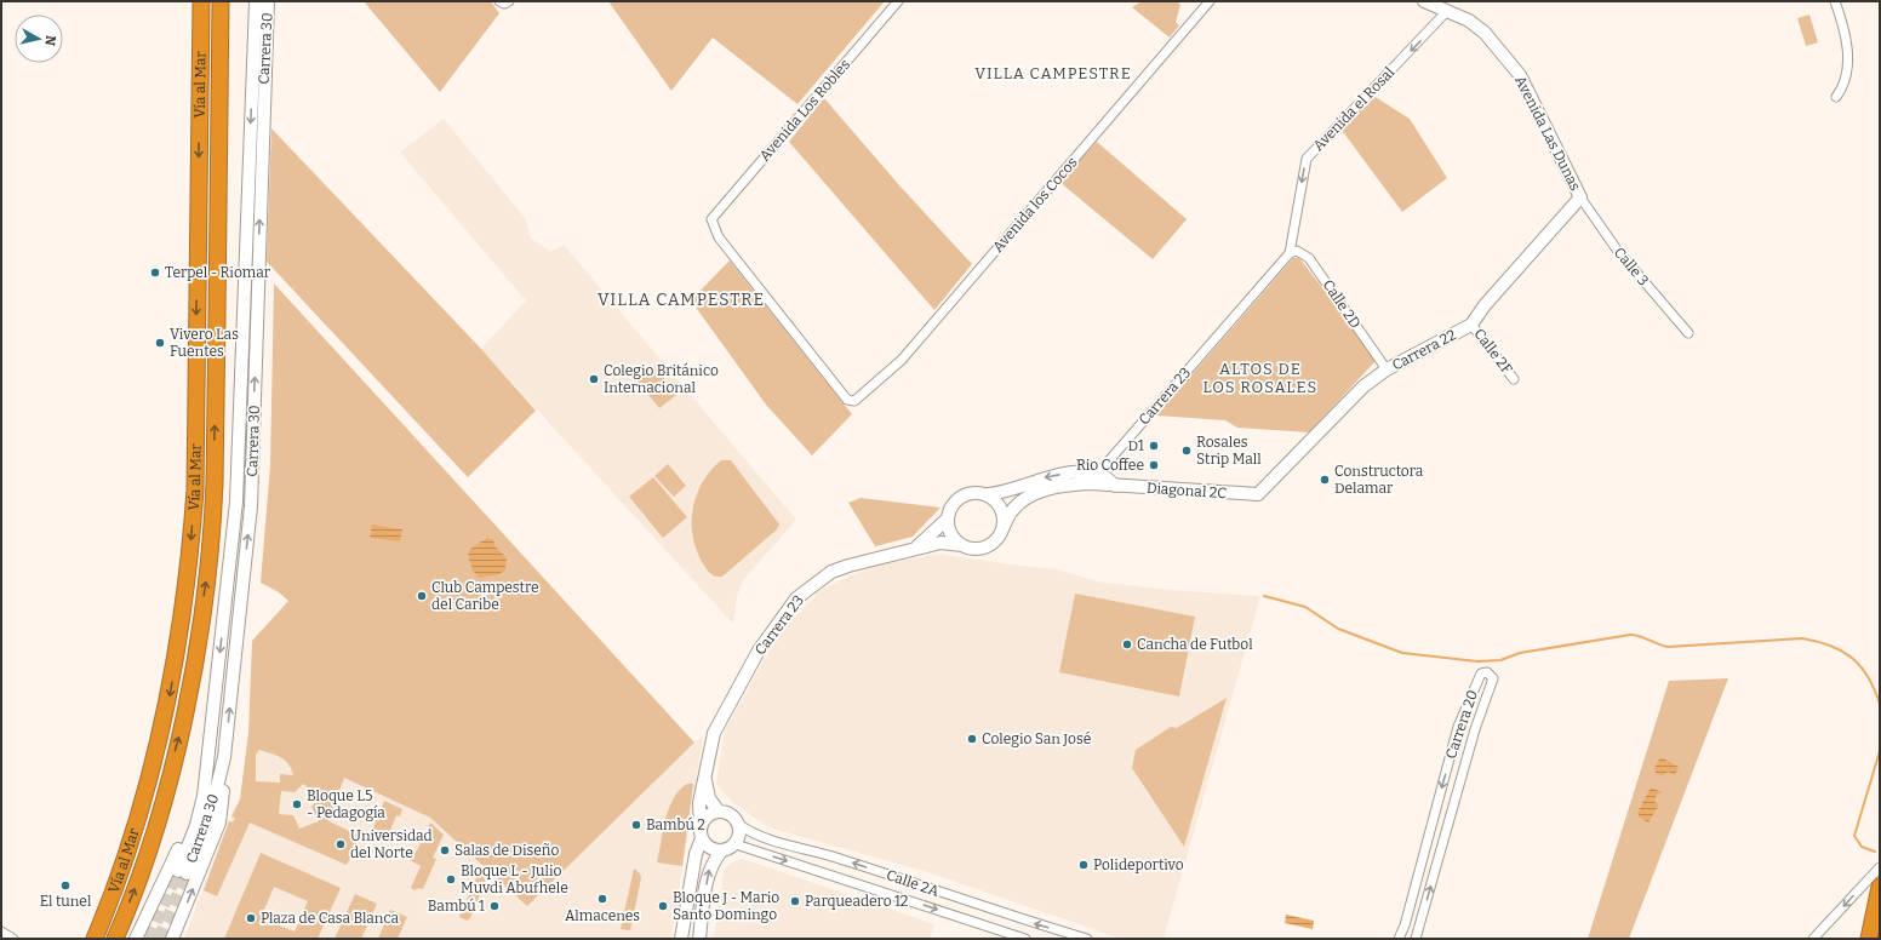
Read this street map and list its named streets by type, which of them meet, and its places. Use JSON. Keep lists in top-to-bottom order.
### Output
{
  "streets": {
    "highway": ["Vía al Mar"],
    "main road": [
      "Carrera 30",
      "Avenida Las Dunas",
      "Carrera 22",
      "Carrera 23",
      "Diagonal 2C"
    ],
    "street": [
      "Avenida el Rosal",
      "Avenida Los Robles",
      "Avenida los Cocos",
      "Calle 3",
      "Calle 2D",
      "Calle 2F",
      "Carrera 20",
      "Calle 2A"
    ]
  },
  "crossings": [
    ["Avenida el Rosal", "Avenida Las Dunas"],
    ["Avenida el Rosal", "Calle 2D"],
    ["Avenida el Rosal", "Carrera 23"],
    ["Avenida Los Robles", "Avenida los Cocos"],
    ["Avenida Las Dunas", "Calle 3"],
    ["Avenida Las Dunas", "Carrera 22"],
    ["Calle 3", "Carrera 22"],
    ["Calle 2D", "Carrera 22"],
    ["Calle 2D", "Carrera 23"],
    ["Carrera 22", "Calle 2F"],
    ["Carrera 22", "Diagonal 2C"],
    ["Carrera 23", "Diagonal 2C"],
    ["Carrera 23", "Calle 2A"]
  ],
  "one_way": ["Avenida el Rosal"],
  "districts": ["VILLA CAMPESTRE", "VILLA CAMPESTRE", "ALTOS DE LOS ROSALES"],
  "places": [
    "Terpel - Riomar",
    "Vivero Las Fuentes",
    "Colegio Británico Internacional",
    "D1",
    "Rosales Strip Mall",
    "Rio Coffee",
    "Constructora Delamar",
    "Club Campestre del Caribe",
    "Cancha de Futbol",
    "Colegio San José",
    "Bloque L5 - Pedagogía",
    "Bambú 2",
    "Universidad del Norte",
    "Salas de Diseño",
    "Polideportivo",
    "Bloque L - Julio Muvdi Abufhele",
    "El tunel",
    "Almacenes",
    "Parqueadero 12",
    "Bambú 1",
    "Bloque J - Mario Santo Domingo",
    "Plaza de Casa Blanca"
  ],
  "north": "right"
}
